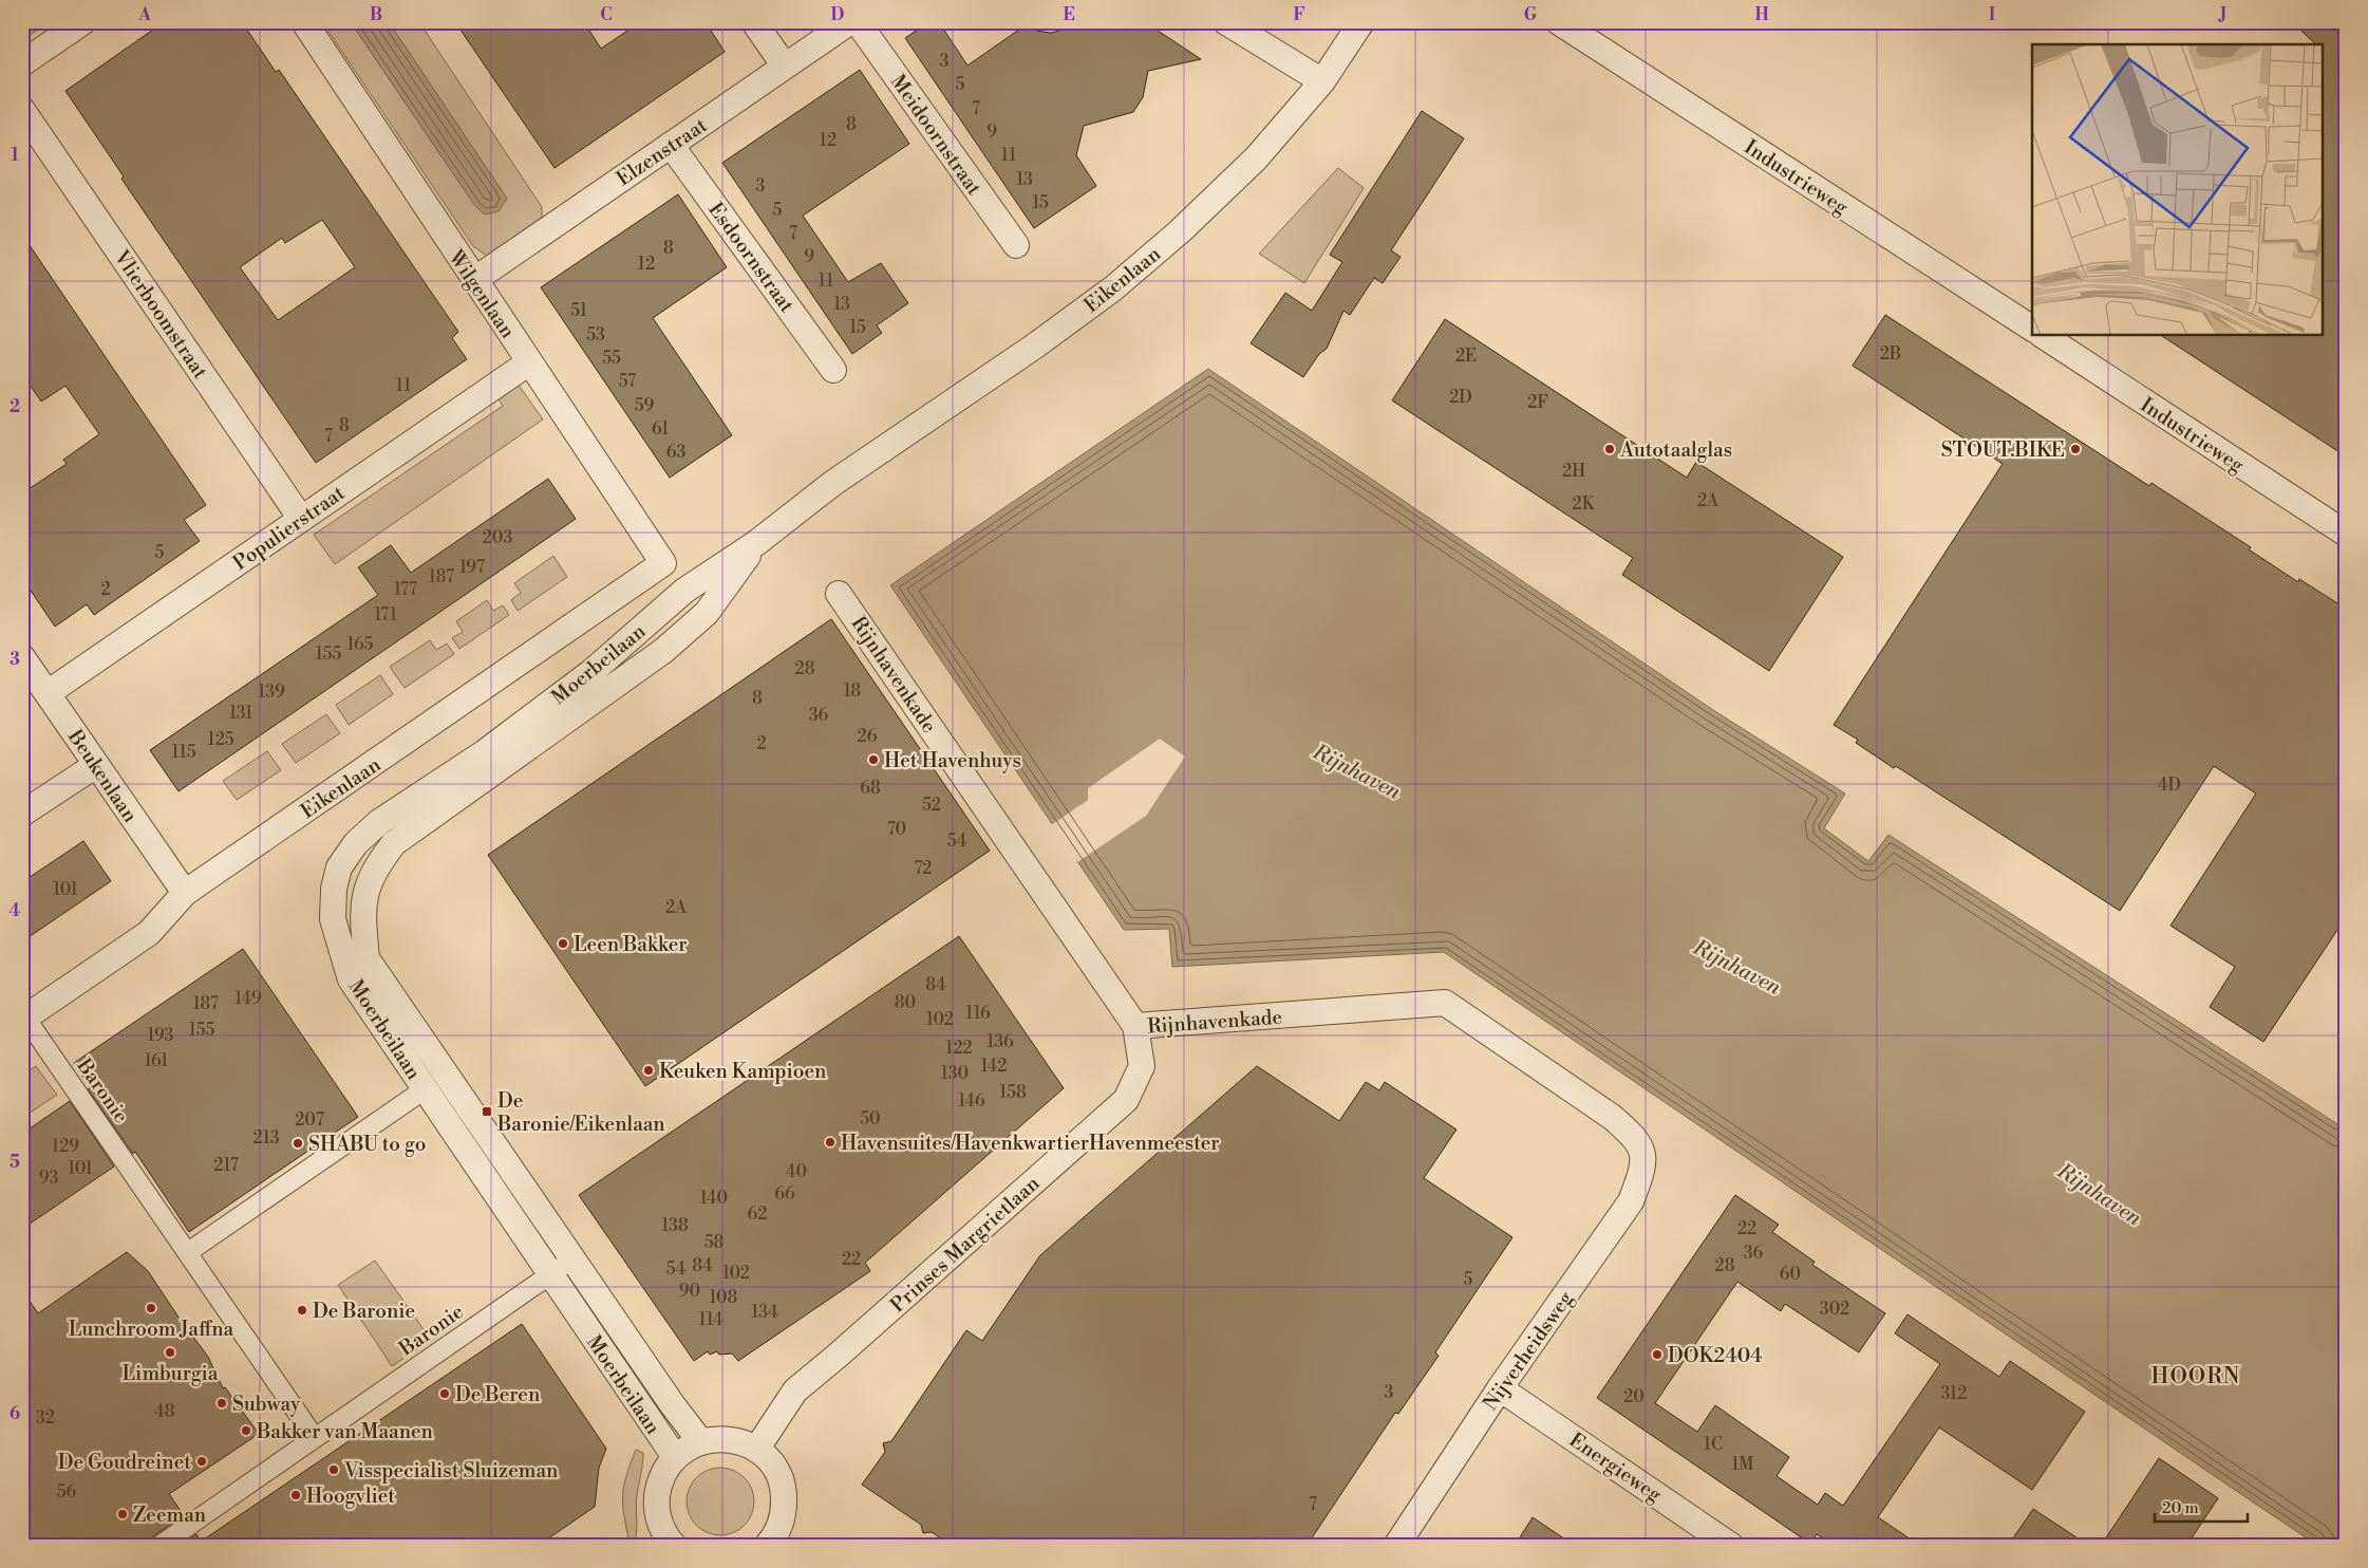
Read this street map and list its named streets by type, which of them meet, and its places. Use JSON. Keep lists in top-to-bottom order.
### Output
{
  "streets": {
    "street": [
      "Meidoornstraat",
      "Elzenstraat",
      "Industrieweg",
      "Esdoornstraat",
      "Eikenlaan",
      "Wilgenlaan",
      "Vlierboomstraat",
      "Populierstraat",
      "Moerbeilaan",
      "Rijnhavenkade",
      "Beukenlaan",
      "Baronie",
      "Prinses Margrietlaan",
      "Nijverheidsweg",
      "Energieweg"
    ]
  },
  "crossings": [
    ["Elzenstraat", "Esdoornstraat"],
    ["Elzenstraat", "Wilgenlaan"],
    ["Eikenlaan", "Wilgenlaan"],
    ["Eikenlaan", "Moerbeilaan"],
    ["Eikenlaan", "Beukenlaan"],
    ["Eikenlaan", "Baronie"],
    ["Wilgenlaan", "Populierstraat"],
    ["Vlierboomstraat", "Populierstraat"],
    ["Populierstraat", "Beukenlaan"],
    ["Moerbeilaan", "Baronie"],
    ["Rijnhavenkade", "Prinses Margrietlaan"],
    ["Rijnhavenkade", "Nijverheidsweg"],
    ["Nijverheidsweg", "Energieweg"]
  ],
  "districts": ["HOORN"],
  "water": ["Rijnhaven"],
  "places": {
    "other": [
      "Autotaalglas",
      "STOUT.BIKE",
      "Het Havenhuys",
      "Leen Bakker",
      "Keuken Kampioen",
      "Havensuites/HavenkwartierHavenmeester",
      "SHABU to go",
      "Lunchroom Jaffna",
      "De Baronie",
      "Limburgia",
      "DOK2404",
      "De Beren",
      "Subway",
      "Bakker van Maanen",
      "De Goudreinet",
      "Visspecialist Sluizeman",
      "Hoogvliet",
      "Zeeman"
    ],
    "transit": ["De Baronie/Eikenlaan"]
  },
  "house_numbers": [
    "3",
    "5",
    "7",
    "8",
    "9",
    "12",
    "11",
    "13",
    "3",
    "15",
    "5",
    "7",
    "8",
    "9",
    "12",
    "11",
    "13",
    "51",
    "15",
    "53",
    "2B",
    "2E",
    "55",
    "57",
    "11",
    "2D",
    "2F",
    "59",
    "8",
    "61",
    "7",
    "63",
    "2H",
    "2A",
    "2K",
    "203",
    "5",
    "197",
    "187",
    "2",
    "177",
    "171",
    "165",
    "155",
    "28",
    "18",
    "139",
    "8",
    "131",
    "36",
    "26",
    "125",
    "2",
    "115",
    "4D",
    "68",
    "52",
    "70",
    "54",
    "72",
    "101",
    "2A",
    "84",
    "149",
    "80",
    "187",
    "116",
    "102",
    "155",
    "193",
    "136",
    "122",
    "161",
    "142",
    "130",
    "158",
    "146",
    "50",
    "207",
    "213",
    "129",
    "217",
    "101",
    "40",
    "93",
    "66",
    "140",
    "62",
    "138",
    "22",
    "58",
    "36",
    "22",
    "84",
    "28",
    "54",
    "102",
    "60",
    "5",
    "90",
    "108",
    "302",
    "134",
    "114",
    "3",
    "312",
    "20",
    "48",
    "32",
    "1C",
    "1M",
    "56",
    "7"
  ],
  "scale_bar": "20 m",
  "grid": {
    "columns": [
      "A",
      "B",
      "C",
      "D",
      "E",
      "F",
      "G",
      "H",
      "I",
      "J"
    ],
    "rows": [
      "1",
      "2",
      "3",
      "4",
      "5",
      "6"
    ]
  }
}
